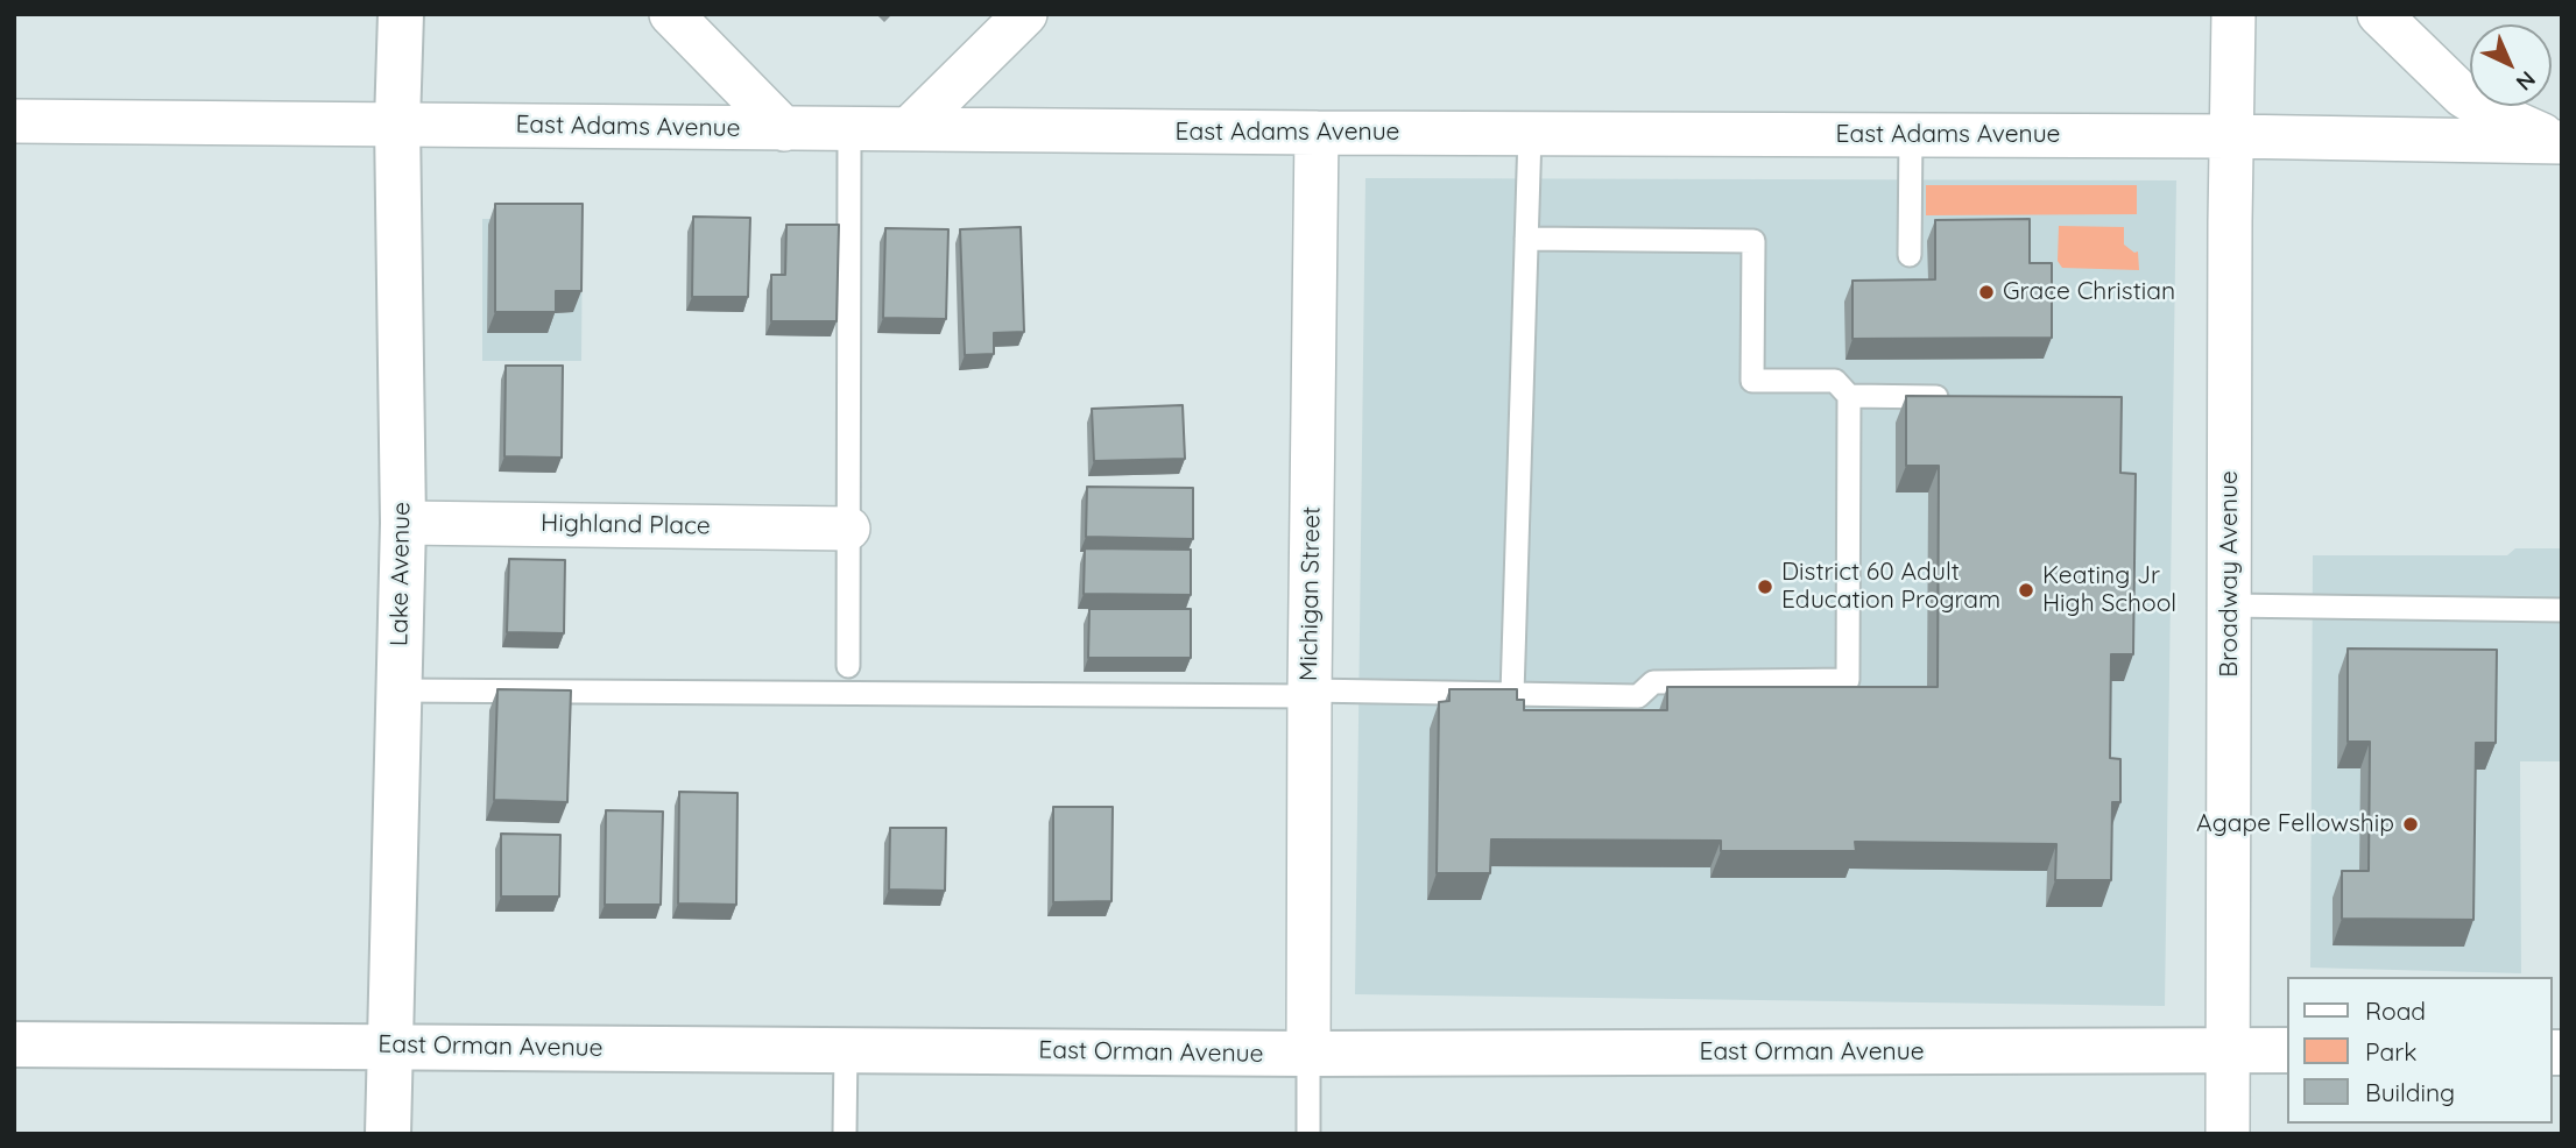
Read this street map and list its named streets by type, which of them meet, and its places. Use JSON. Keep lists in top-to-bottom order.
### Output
{
  "streets": {
    "street": [
      "East Adams Avenue",
      "Highland Place",
      "Lake Avenue",
      "Broadway Avenue",
      "Michigan Street",
      "East Orman Avenue"
    ]
  },
  "crossings": [
    ["East Adams Avenue", "Lake Avenue"],
    ["East Adams Avenue", "Broadway Avenue"],
    ["East Adams Avenue", "Michigan Street"],
    ["Highland Place", "Lake Avenue"],
    ["Lake Avenue", "East Orman Avenue"],
    ["Broadway Avenue", "East Orman Avenue"],
    ["Michigan Street", "East Orman Avenue"]
  ],
  "places": [
    "Grace Christian",
    "District 60 Adult Education Program",
    "Keating Jr High School",
    "Agape Fellowship"
  ],
  "legend": ["Road", "Park", "Building"],
  "north": "bottom right"
}
